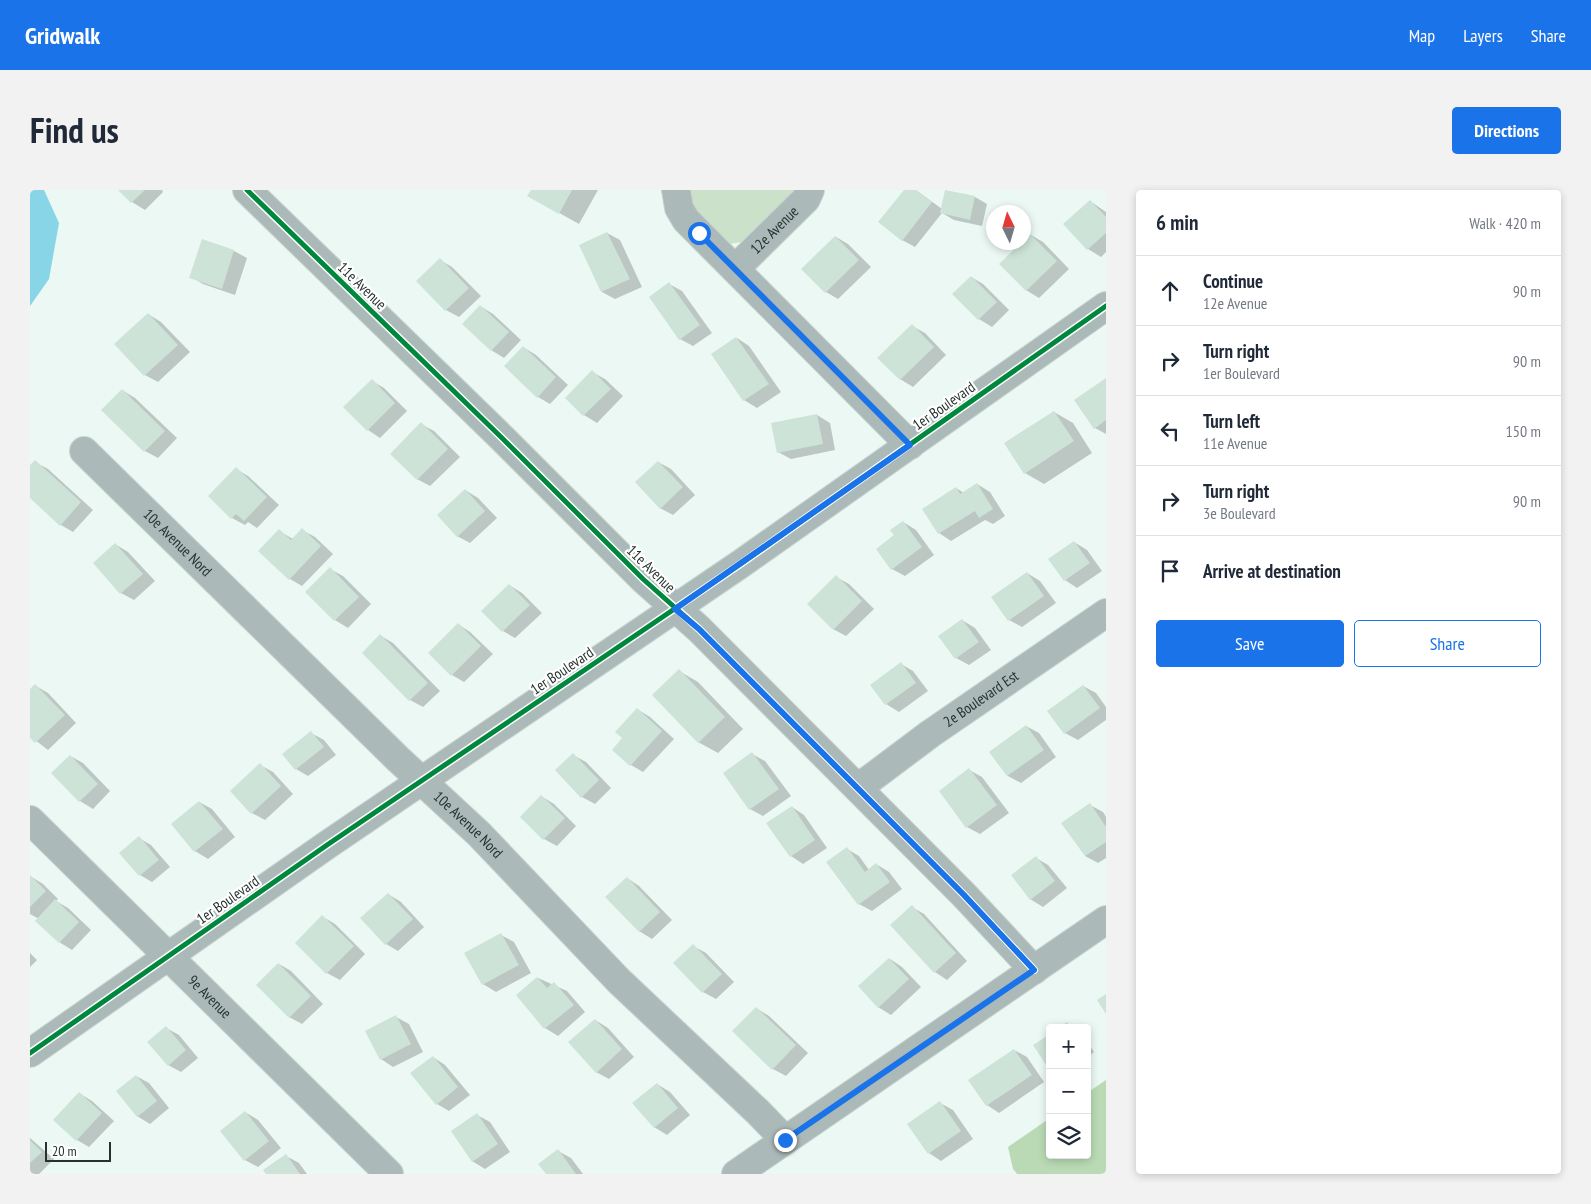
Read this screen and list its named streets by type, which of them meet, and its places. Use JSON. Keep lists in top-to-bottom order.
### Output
{
  "streets": {
    "street": [
      "12e Avenue",
      "11e Avenue",
      "1er Boulevard",
      "10e Avenue Nord",
      "2e Boulevard Est",
      "9e Avenue"
    ]
  },
  "crossings": [
    ["11e Avenue", "1er Boulevard"],
    ["11e Avenue", "2e Boulevard Est"],
    ["1er Boulevard", "10e Avenue Nord"],
    ["1er Boulevard", "9e Avenue"]
  ],
  "scale_bar": "20 m",
  "north": "top",
  "page": {
    "header": "Gridwalk",
    "nav": ["Map", "Layers", "Share"],
    "title": "Find us",
    "buttons": [
      "Directions",
      ["Save", "Share"]
    ],
    "heading": ["6 min", "Walk · 420 m"],
    "list": [
      ["Continue", "12e Avenue", "90 m"],
      ["Turn right", "1er Boulevard", "90 m"],
      ["Turn left", "11e Avenue", "150 m"],
      ["Turn right", "3e Boulevard", "90 m"],
      "Arrive at destination"
    ],
    "map_buttons": ["+", "−"],
    "scale": "20 m"
  }
}
